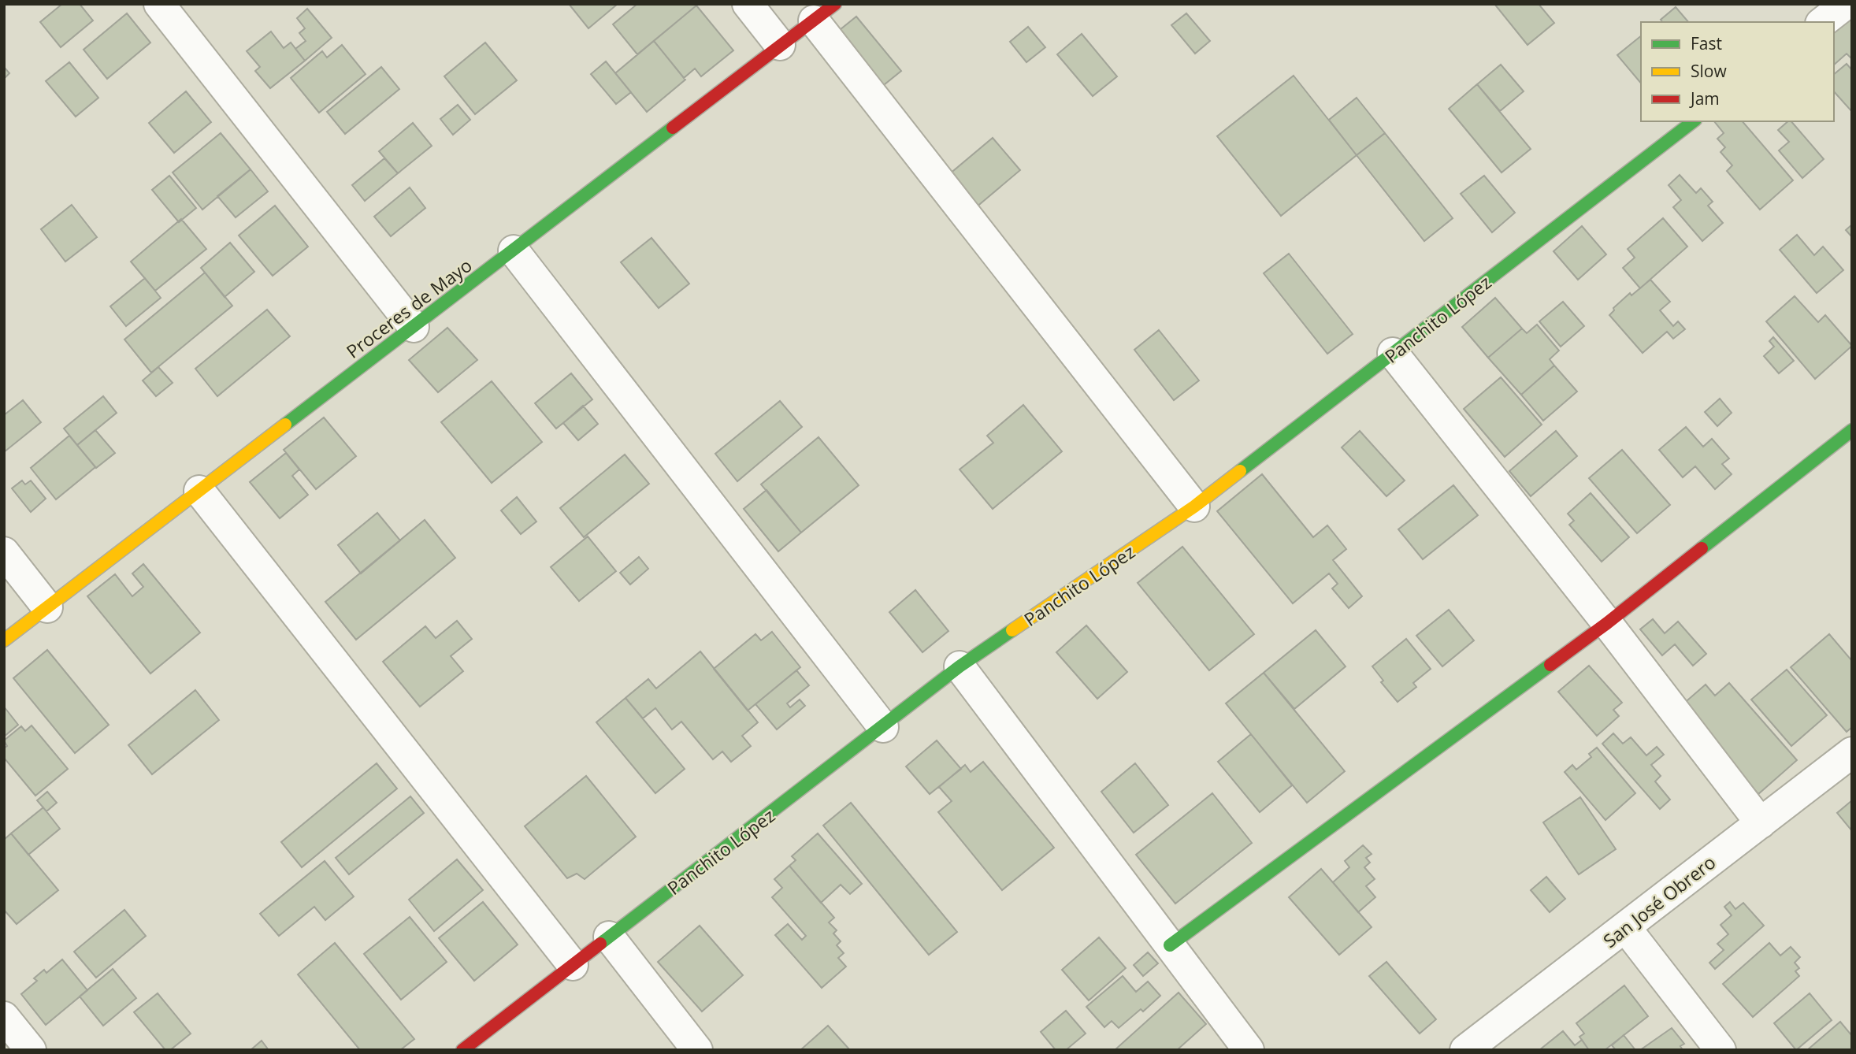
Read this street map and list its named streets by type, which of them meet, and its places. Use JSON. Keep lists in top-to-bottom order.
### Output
{
  "streets": {
    "street": ["Proceres de Mayo", "Panchito López", "San José Obrero"]
  },
  "legend": ["Fast", "Slow", "Jam"]
}
